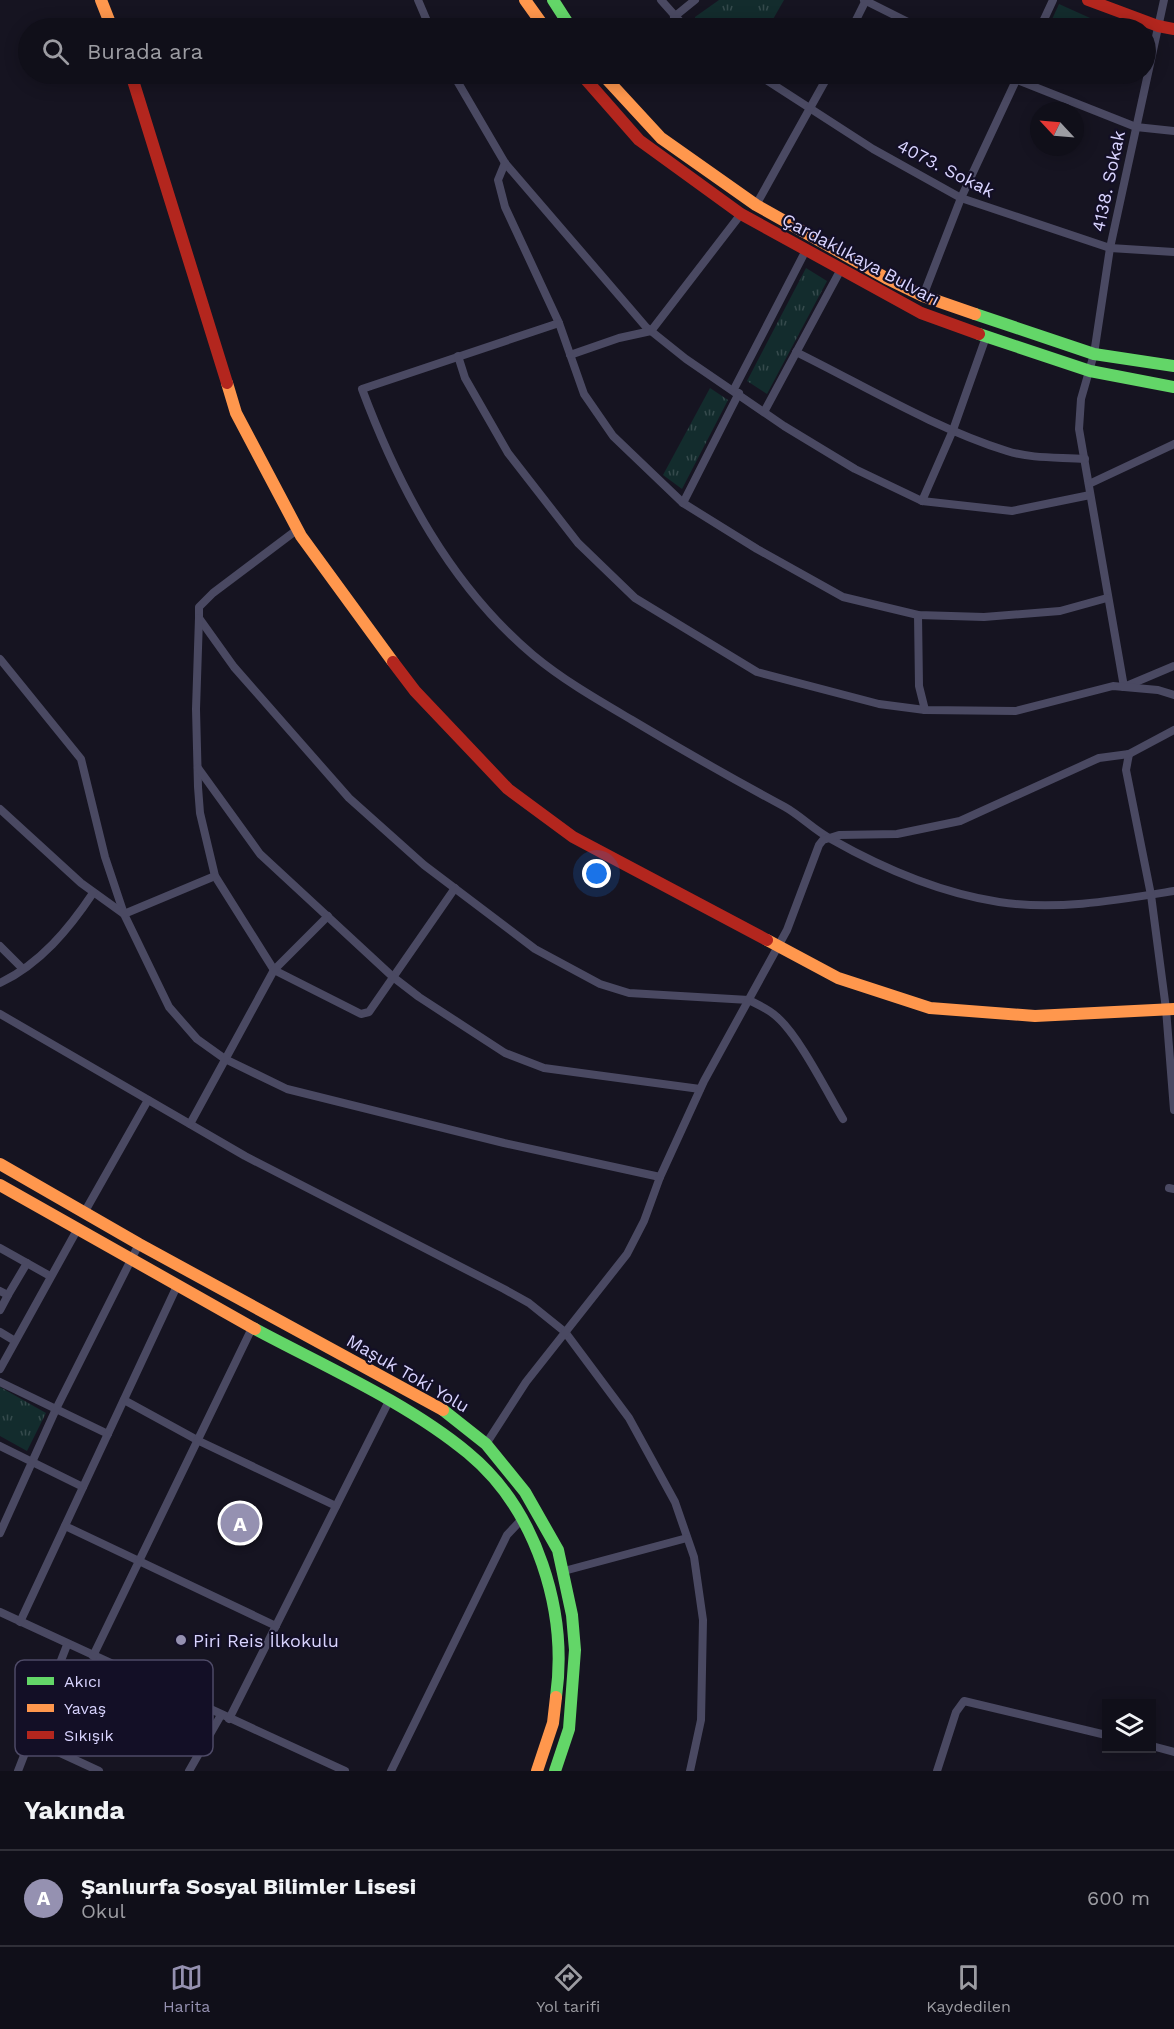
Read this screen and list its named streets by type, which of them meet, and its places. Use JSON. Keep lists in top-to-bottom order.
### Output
{
  "streets": {
    "main road": ["Çardaklıkaya Bulvarı", "Maşuk Toki Yolu"],
    "street": ["4073. Sokak", "4138. Sokak"]
  },
  "crossings": [
    ["4073. Sokak", "4138. Sokak"],
    ["4138. Sokak", "Çardaklıkaya Bulvarı"]
  ],
  "places": ["Piri Reis İlkokulu"],
  "legend": ["Akıcı", "Yavaş", "Sıkışık"],
  "north": "top left",
  "page": {
    "search": "Burada ara",
    "pins": "A",
    "heading": "Yakında",
    "list": [
      {
        "mark": "A",
        "name": "Şanlıurfa Sosyal Bilimler Lisesi",
        "note": "Okul",
        "value": "600 m"
      }
    ],
    "nav": ["Harita", "Yol tarifi", "Kaydedilen"]
  }
}
